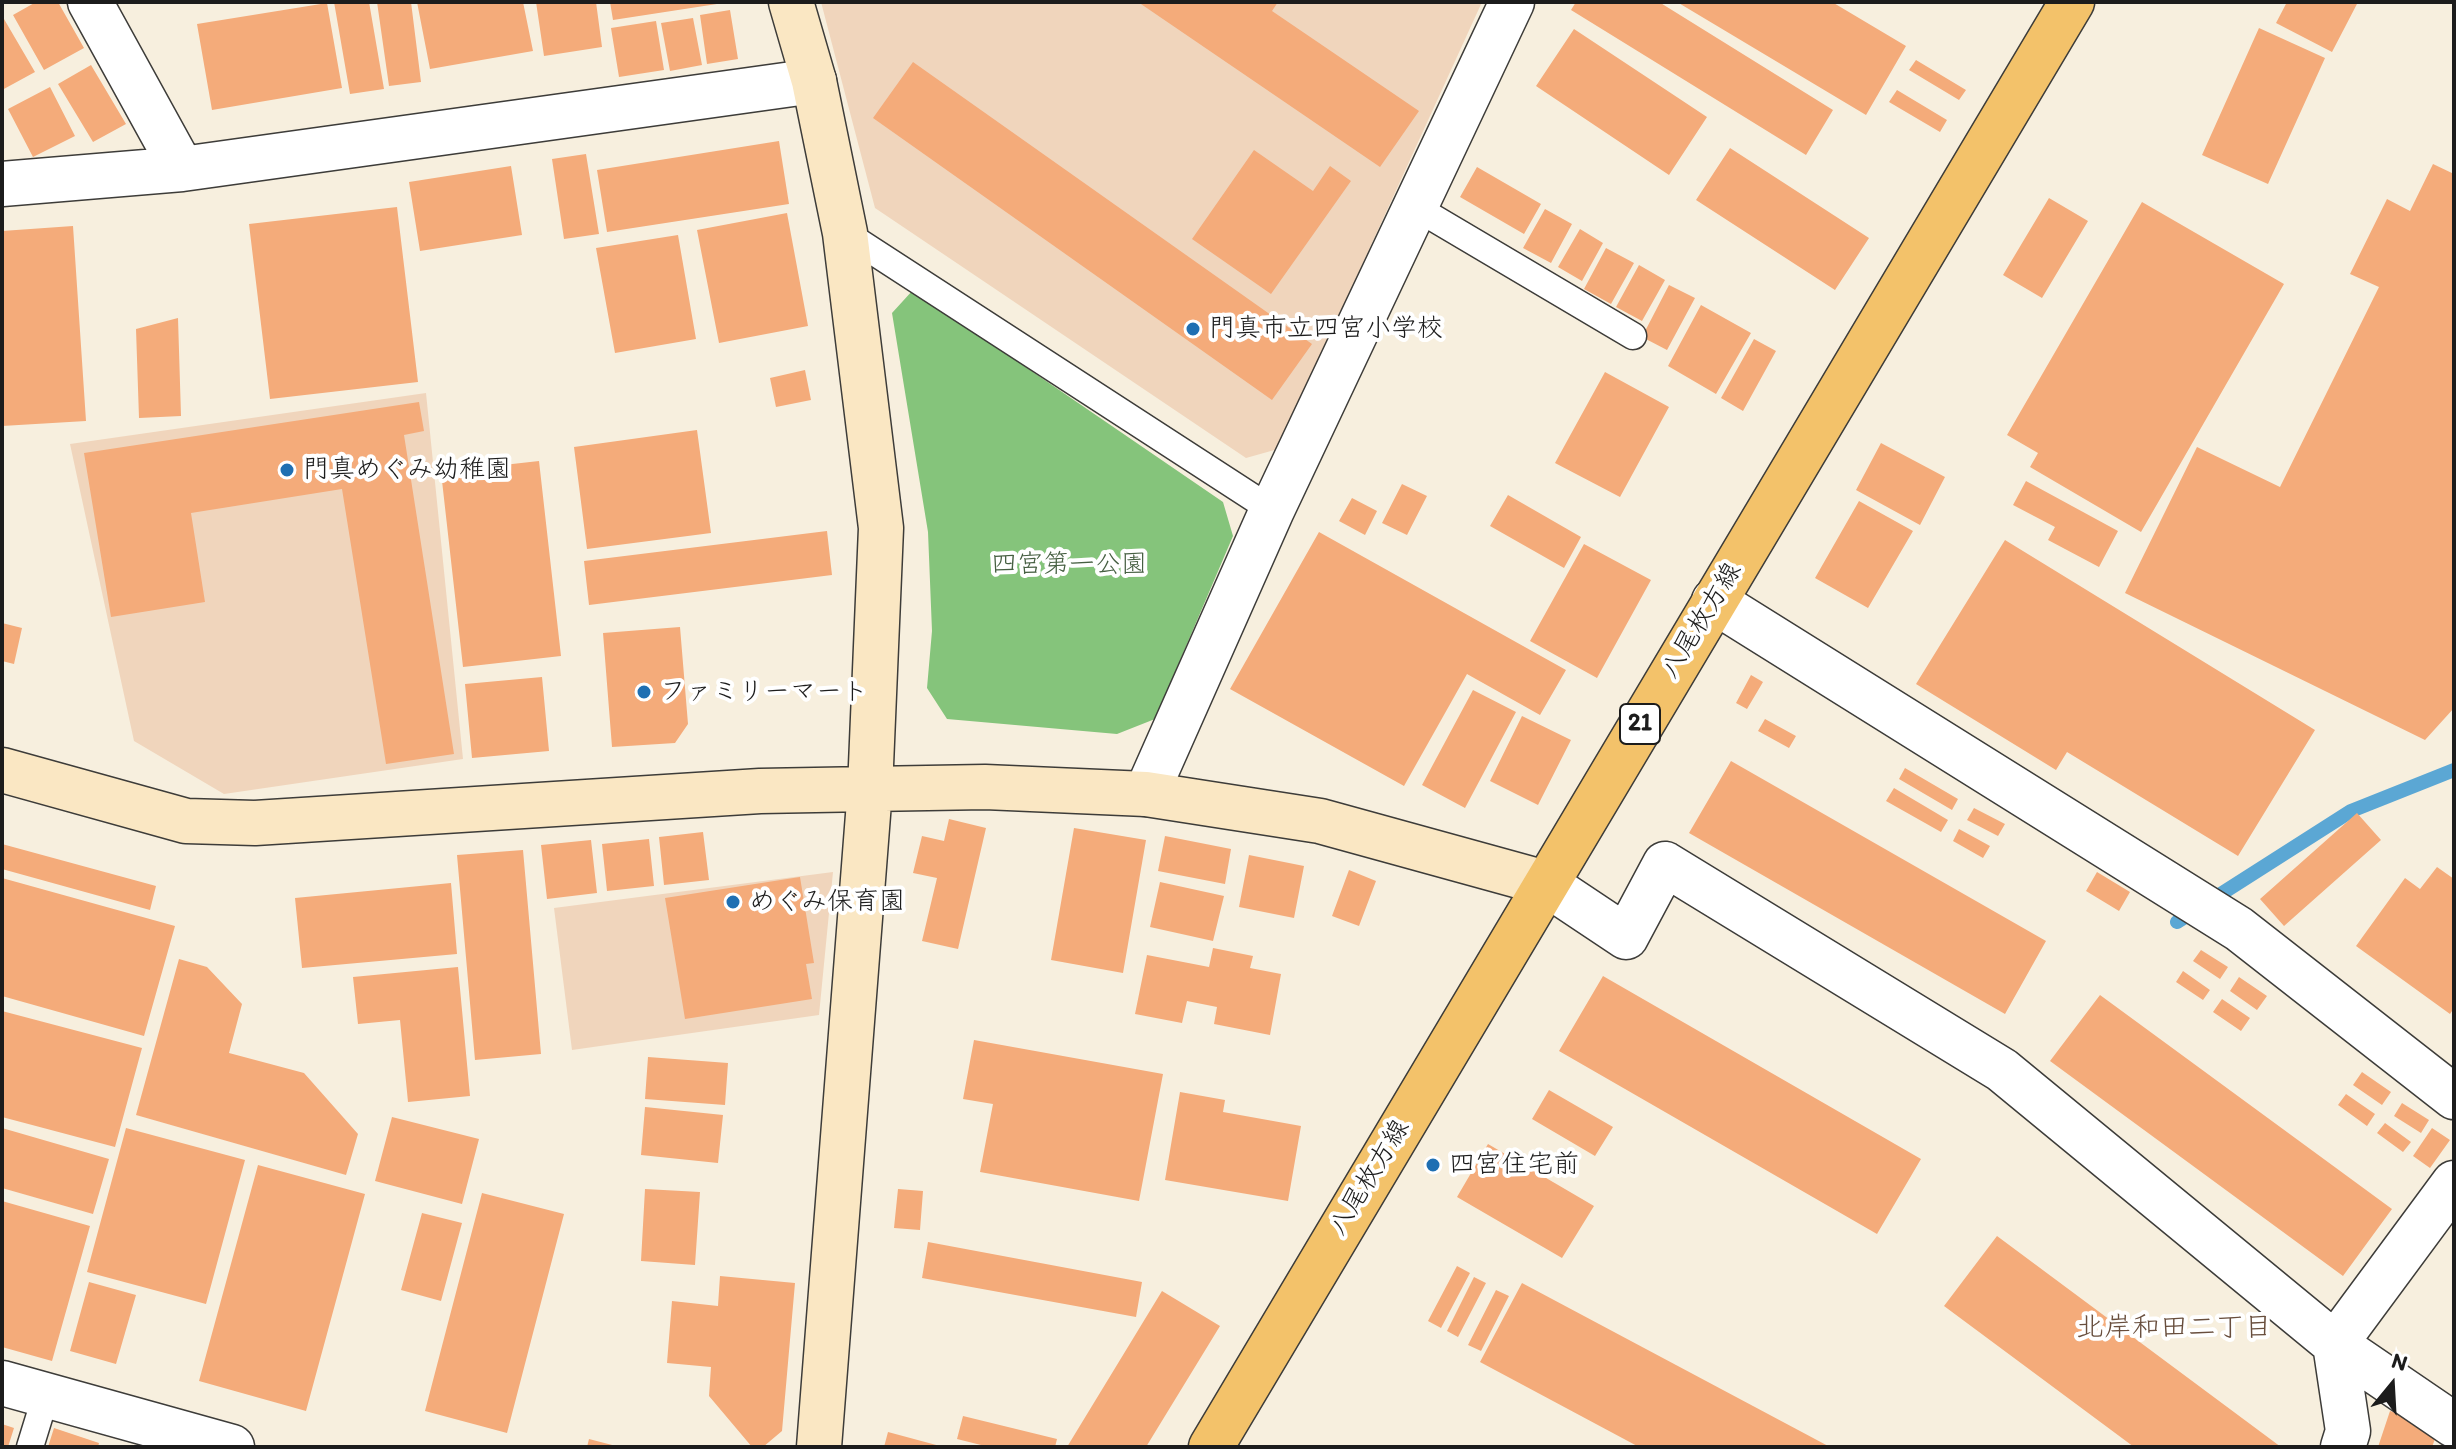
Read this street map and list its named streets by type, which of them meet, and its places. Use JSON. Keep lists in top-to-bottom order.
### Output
{
  "streets": {
    "main road": ["八尾枚方線", "21"]
  },
  "districts": ["北岸和田二丁目"],
  "parks": ["四宮第一公園"],
  "places": [
    "門真市立四宮小学校",
    "門真めぐみ幼稚園",
    "ファミリーマート",
    "めぐみ保育園",
    "四宮住宅前"
  ],
  "north": "top"
}
